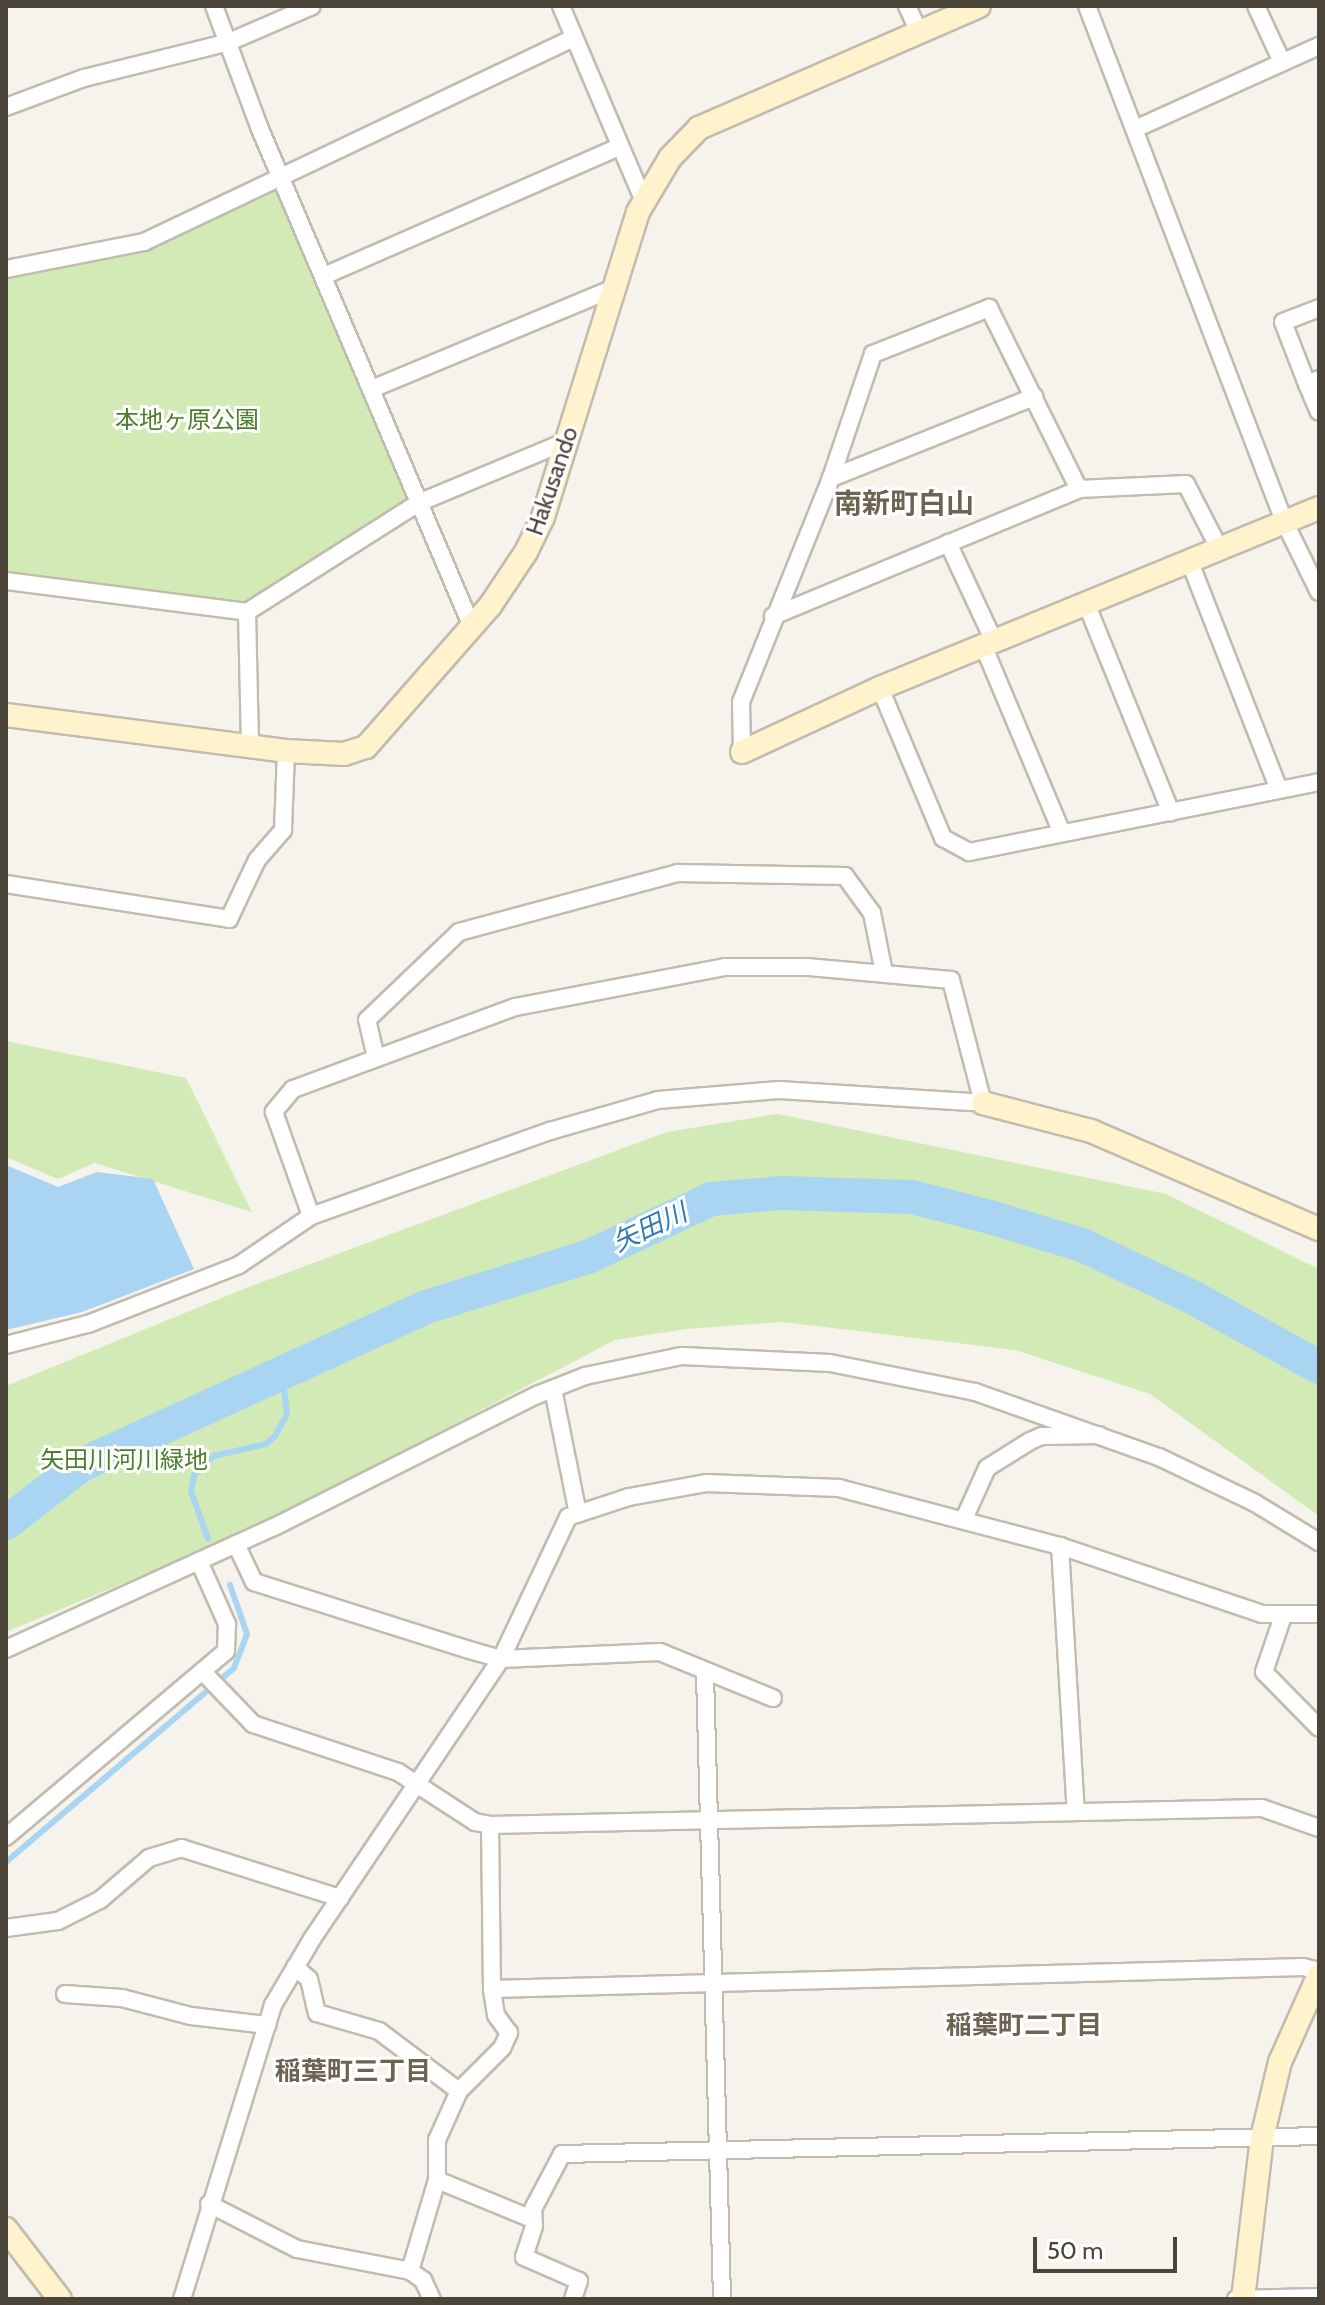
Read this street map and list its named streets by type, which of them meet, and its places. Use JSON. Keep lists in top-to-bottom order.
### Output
{
  "streets": {
    "street": ["Hakusando"]
  },
  "districts": ["南新町白山", "稲葉町二丁目", "稲葉町三丁目"],
  "water": ["矢田川"],
  "parks": ["本地ヶ原公園", "矢田川河川緑地"],
  "scale_bar": "50 m"
}
